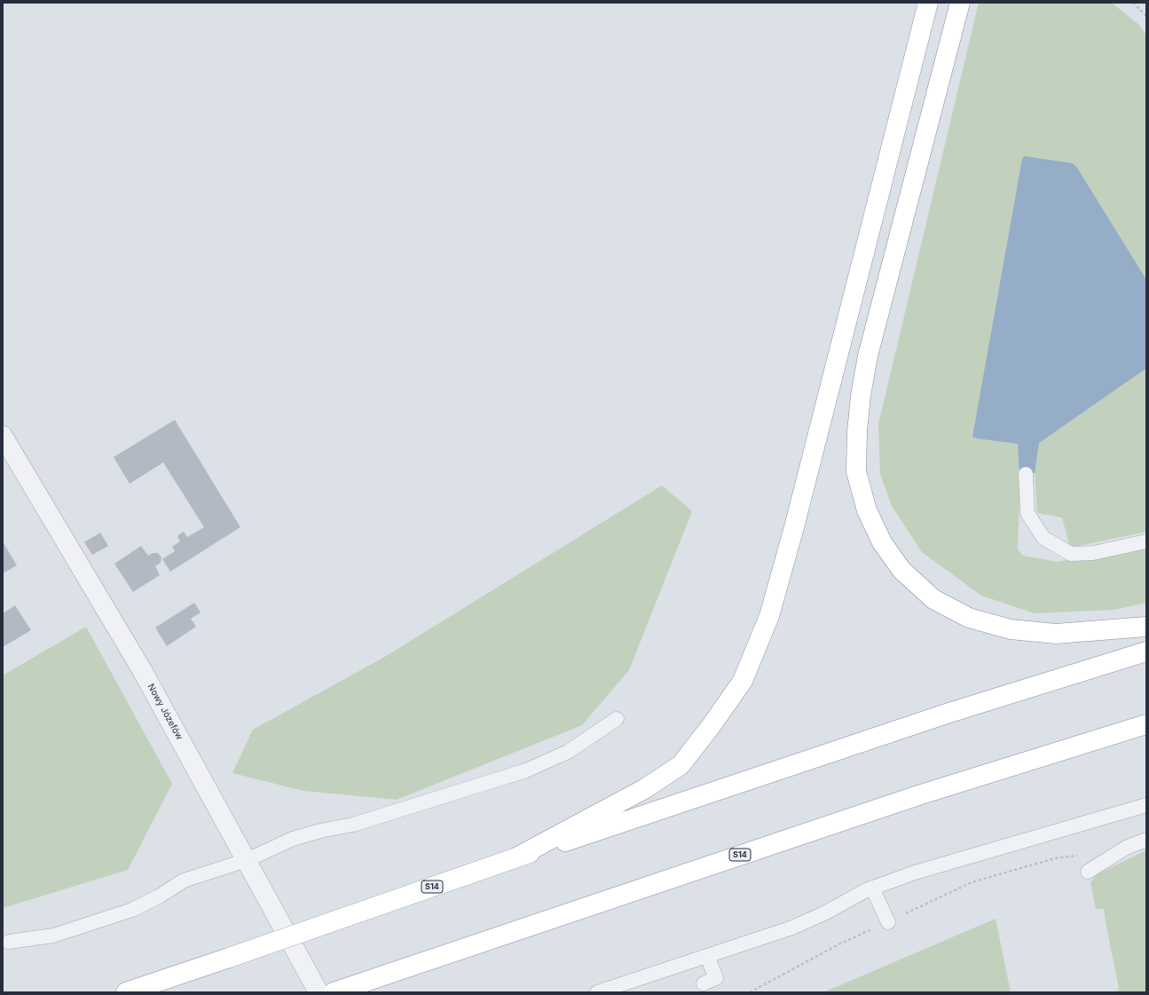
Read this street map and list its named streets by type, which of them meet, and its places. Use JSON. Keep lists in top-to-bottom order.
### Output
{
  "streets": {
    "highway": ["S14"],
    "street": ["Nowy Józefów"]
  }
}
